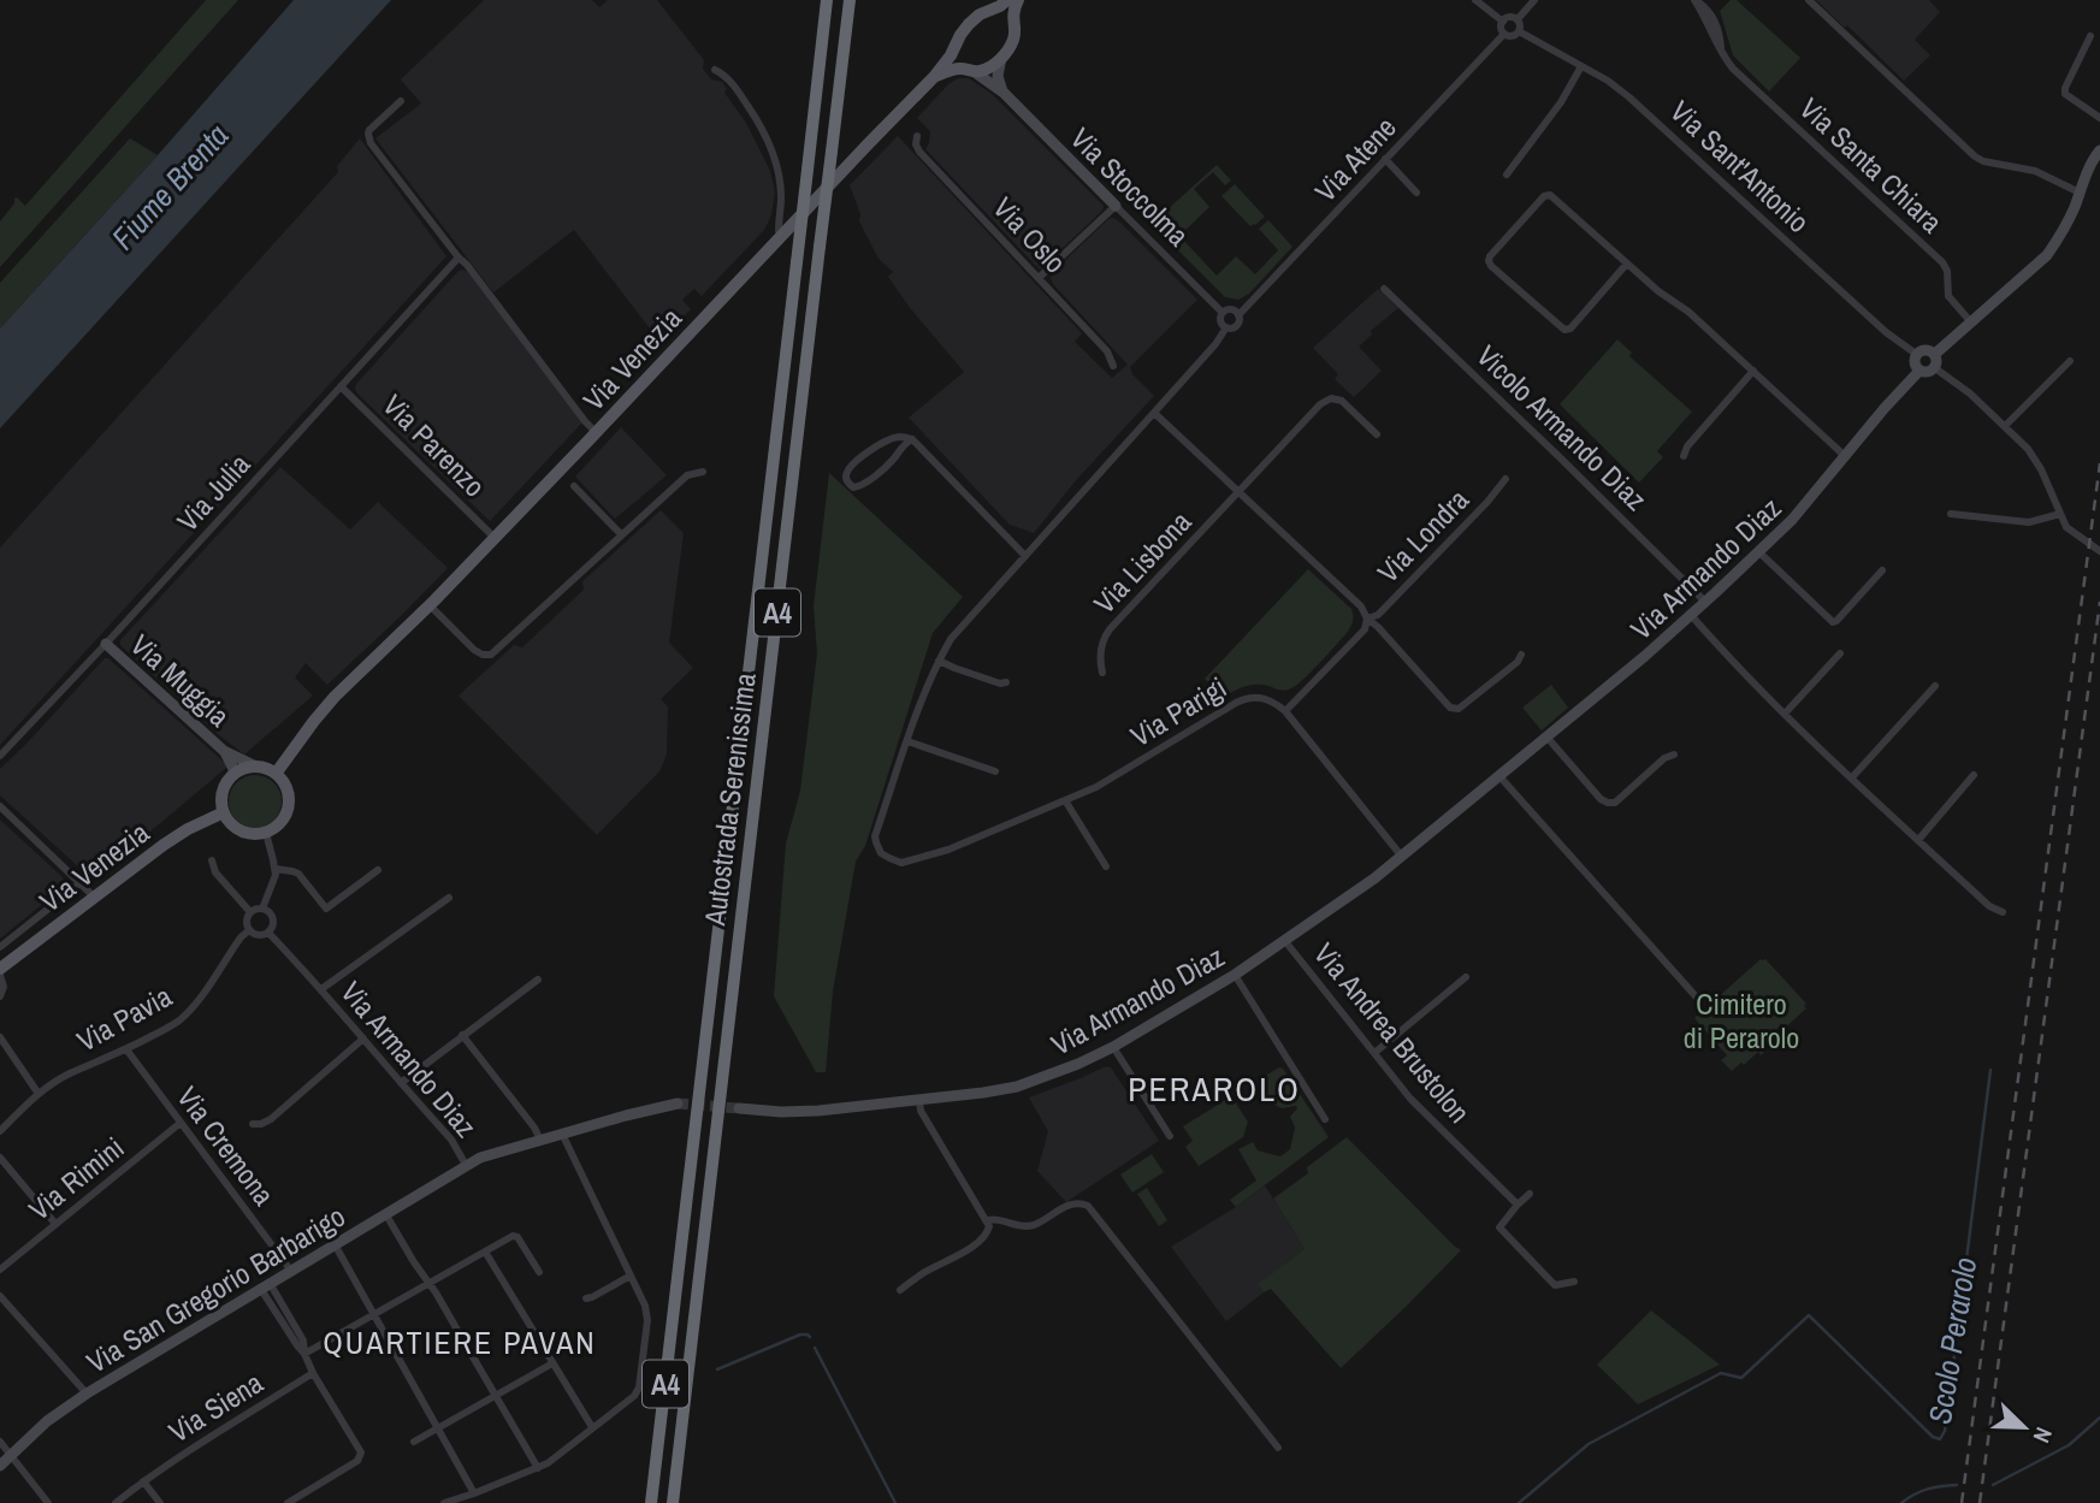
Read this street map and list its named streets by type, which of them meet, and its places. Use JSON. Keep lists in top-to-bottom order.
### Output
{
  "streets": {
    "highway": ["A4", "Autostrada Serenissima"],
    "main road": ["Via Venezia"],
    "street": [
      "Via Atene",
      "Via Santa Chiara",
      "Via Sant'Antonio",
      "Via Stoccolma",
      "Via Oslo",
      "Vicolo Armando Diaz",
      "Via Parenzo",
      "Via Julia",
      "Via Londra",
      "Via Lisbona",
      "Via Armando Diaz",
      "Via Muggia",
      "Via Parigi",
      "Via Pavia",
      "Via Andrea Brustolon",
      "Via Cremona",
      "Via Rimini",
      "Via San Gregorio Barbarigo",
      "Via Siena"
    ]
  },
  "crossings": [
    ["Via Atene", "Via Sant'Antonio"],
    ["Via Atene", "Via Stoccolma"],
    ["Via Atene", "Via Parigi"],
    ["Via Sant'Antonio", "Via Armando Diaz"],
    ["Via Stoccolma", "Via Venezia"],
    ["Via Venezia", "Via Parenzo"],
    ["Via Venezia", "Via Muggia"],
    ["Vicolo Armando Diaz", "Via Armando Diaz"],
    ["Via Parenzo", "Via Julia"],
    ["Via Julia", "Via Muggia"],
    ["Via Londra", "Via Parigi"],
    ["Via Armando Diaz", "Via Pavia"],
    ["Via Armando Diaz", "Via Andrea Brustolon"],
    ["Via Armando Diaz", "Via San Gregorio Barbarigo"],
    ["Via Pavia", "Via Cremona"],
    ["Via Cremona", "Via Rimini"],
    ["Via Cremona", "Via San Gregorio Barbarigo"]
  ],
  "districts": ["PERAROLO", "QUARTIERE PAVAN"],
  "water": ["Fiume Brenta", "Scolo Perarolo"],
  "parks": ["Cimitero di Perarolo"],
  "north": "bottom right"
}
